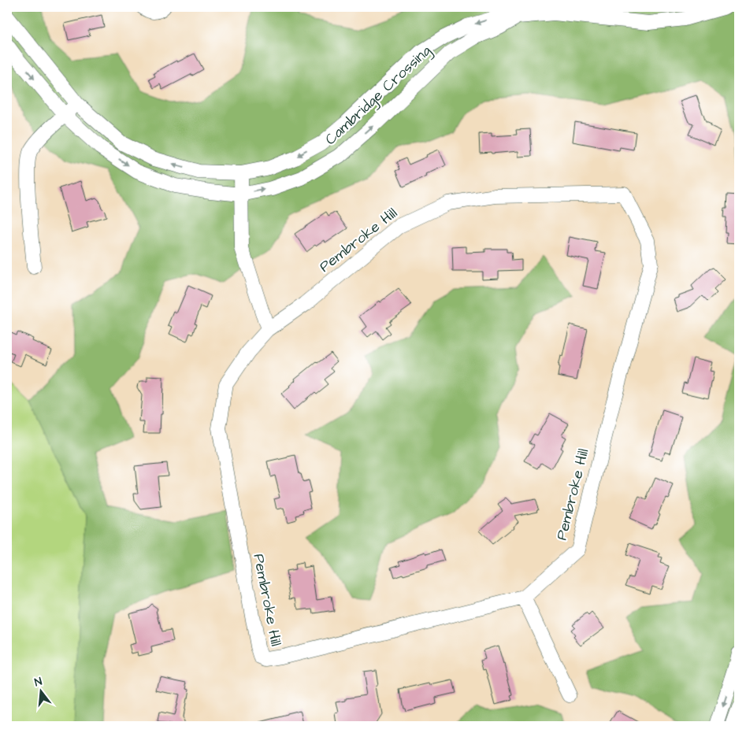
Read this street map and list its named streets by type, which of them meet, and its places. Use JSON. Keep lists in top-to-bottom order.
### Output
{
  "streets": {
    "street": ["Cambridge Crossing", "Pembroke Hill"]
  },
  "north": "top"
}
